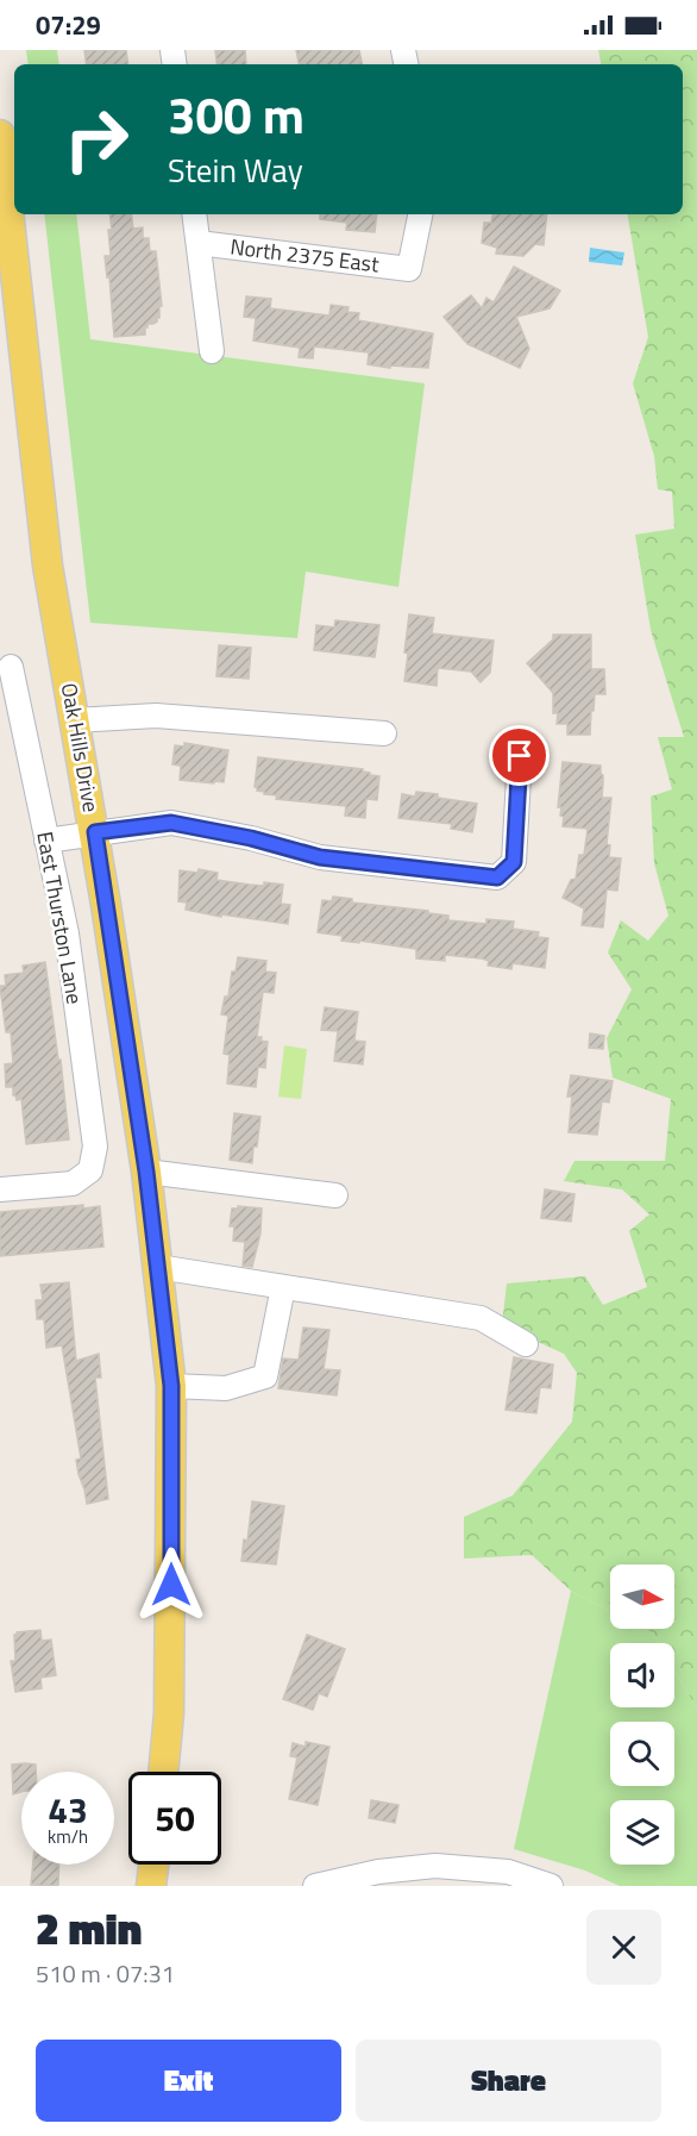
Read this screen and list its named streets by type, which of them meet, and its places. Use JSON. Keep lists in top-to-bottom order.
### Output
{
  "streets": {
    "main road": ["Oak Hills Drive"],
    "street": ["North 2375 East", "East Thurston Lane"]
  },
  "north": "right",
  "page": {
    "status": "07:29",
    "turn": ["300 m", "Stein Way"],
    "speed": "43 km/h",
    "limit": "50",
    "heading": ["2 min", "510 m · 07:31"],
    "buttons": ["Exit", "Share"]
  }
}
